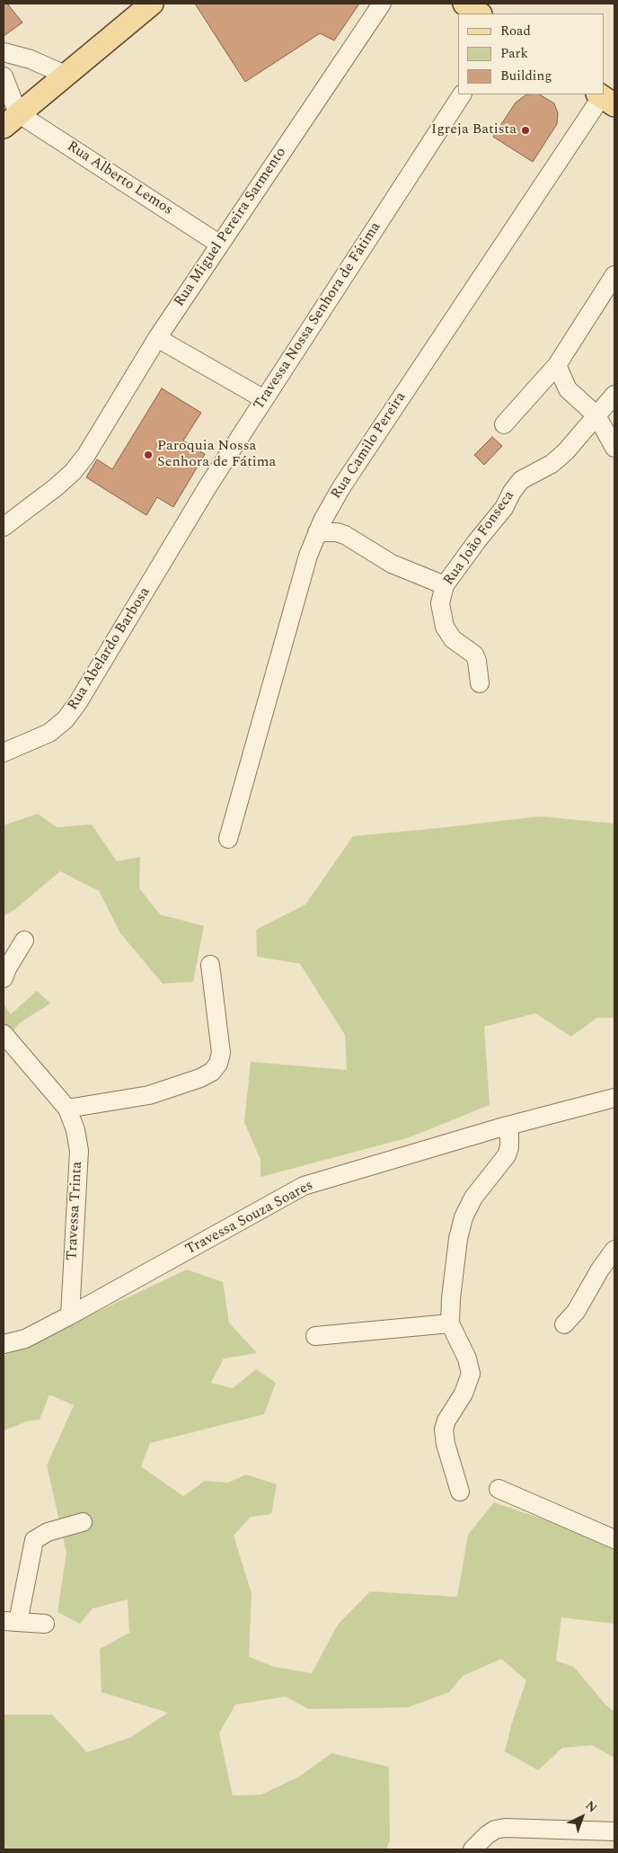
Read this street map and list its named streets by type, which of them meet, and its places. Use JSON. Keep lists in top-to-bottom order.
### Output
{
  "streets": {
    "street": [
      "Rua Alberto Lemos",
      "Rua Miguel Pereira Sarmento",
      "Travessa Nossa Senhora de Fátima",
      "Rua Camilo Pereira",
      "Rua João Fonseca",
      "Rua Abelardo Barbosa",
      "Travessa Trinta",
      "Travessa Souza Soares"
    ]
  },
  "crossings": [
    ["Rua Alberto Lemos", "Rua Miguel Pereira Sarmento"],
    ["Travessa Nossa Senhora de Fátima", "Rua Abelardo Barbosa"],
    ["Travessa Trinta", "Travessa Souza Soares"]
  ],
  "places": ["Igreja Batista", "Paroquia Nossa Senhora de Fátima"],
  "legend": ["Road", "Park", "Building"],
  "north": "top right"
}
